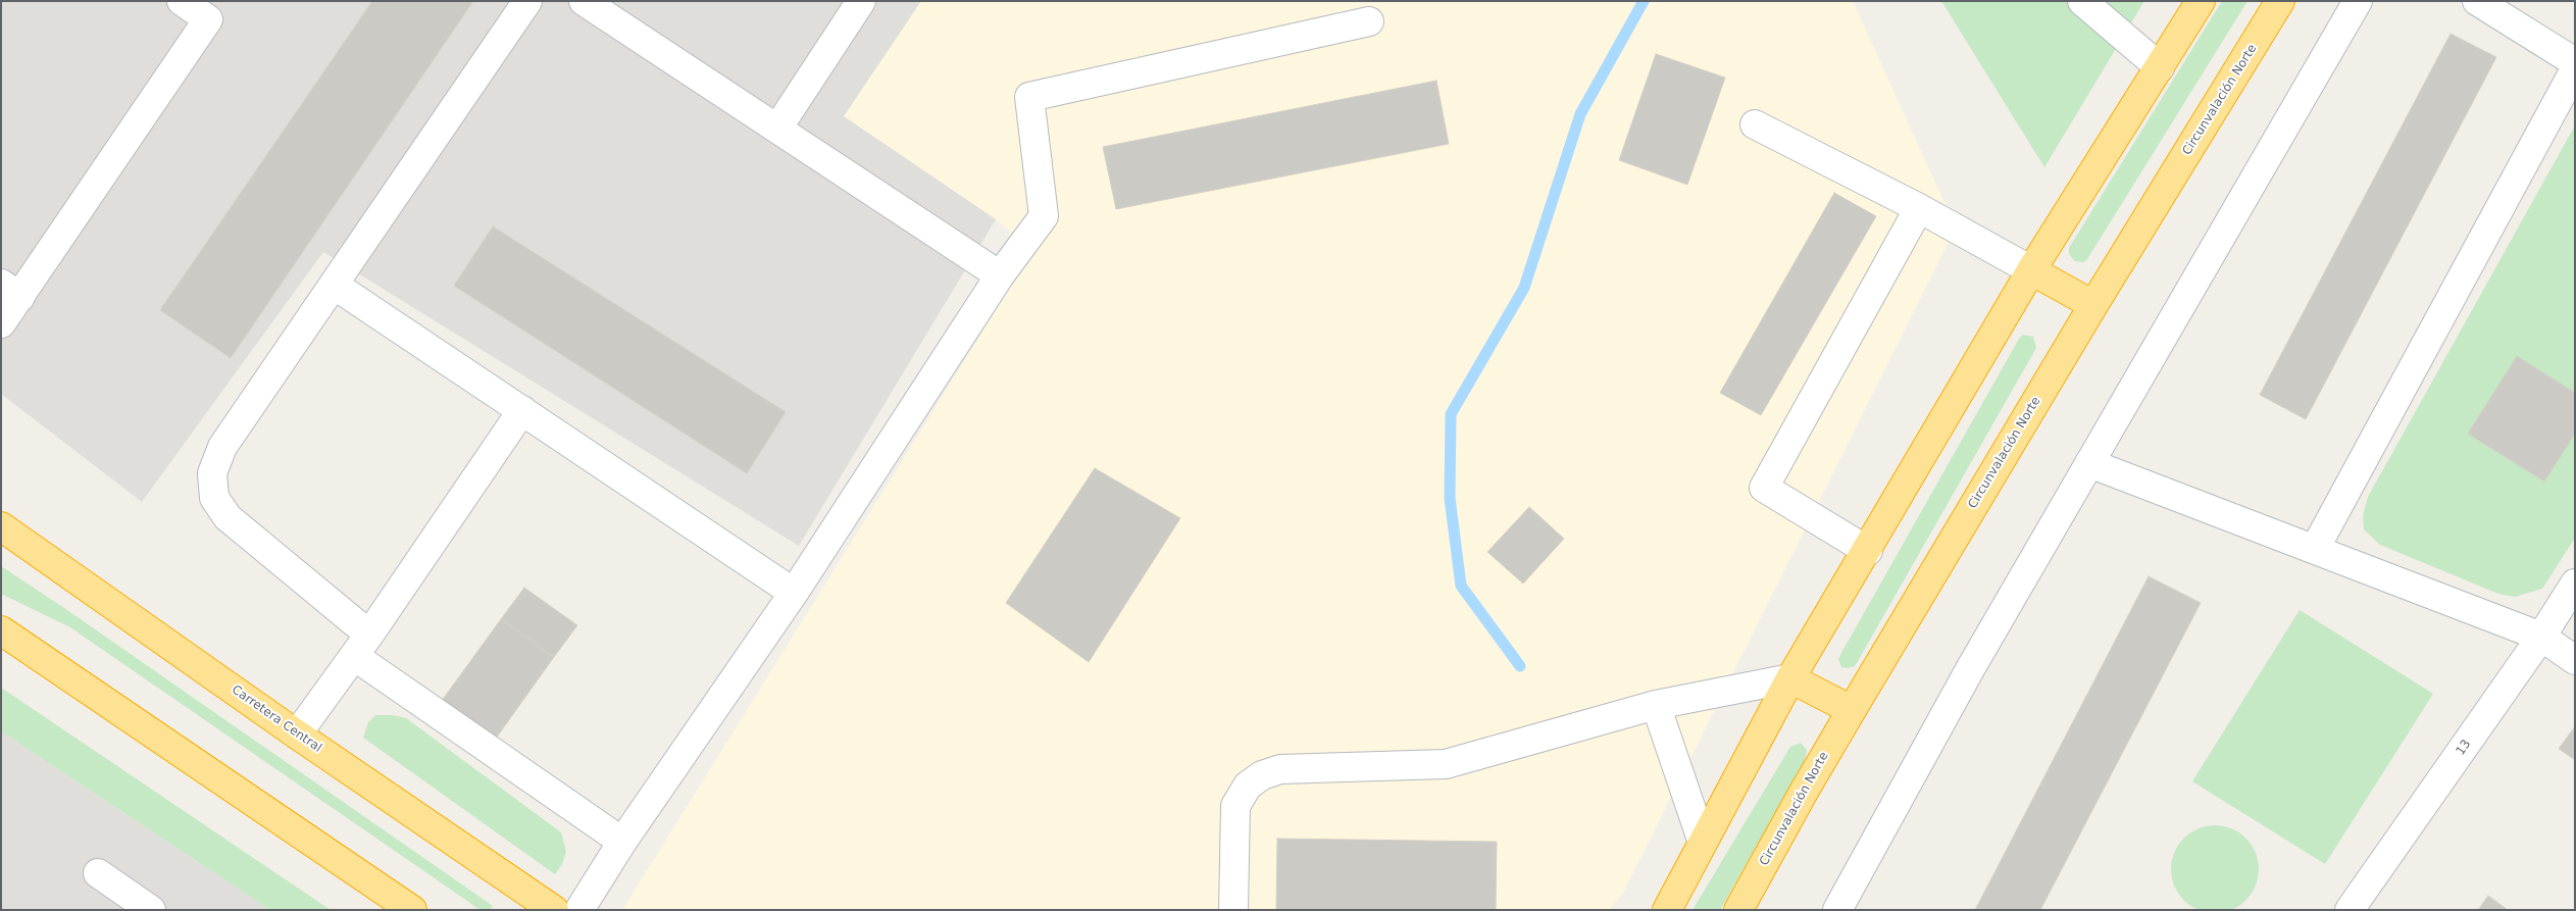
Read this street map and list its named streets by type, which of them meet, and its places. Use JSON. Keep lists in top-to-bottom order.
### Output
{
  "streets": {
    "highway": ["Circunvalación Norte", "Carretera Central"],
    "street": ["13"]
  }
}
